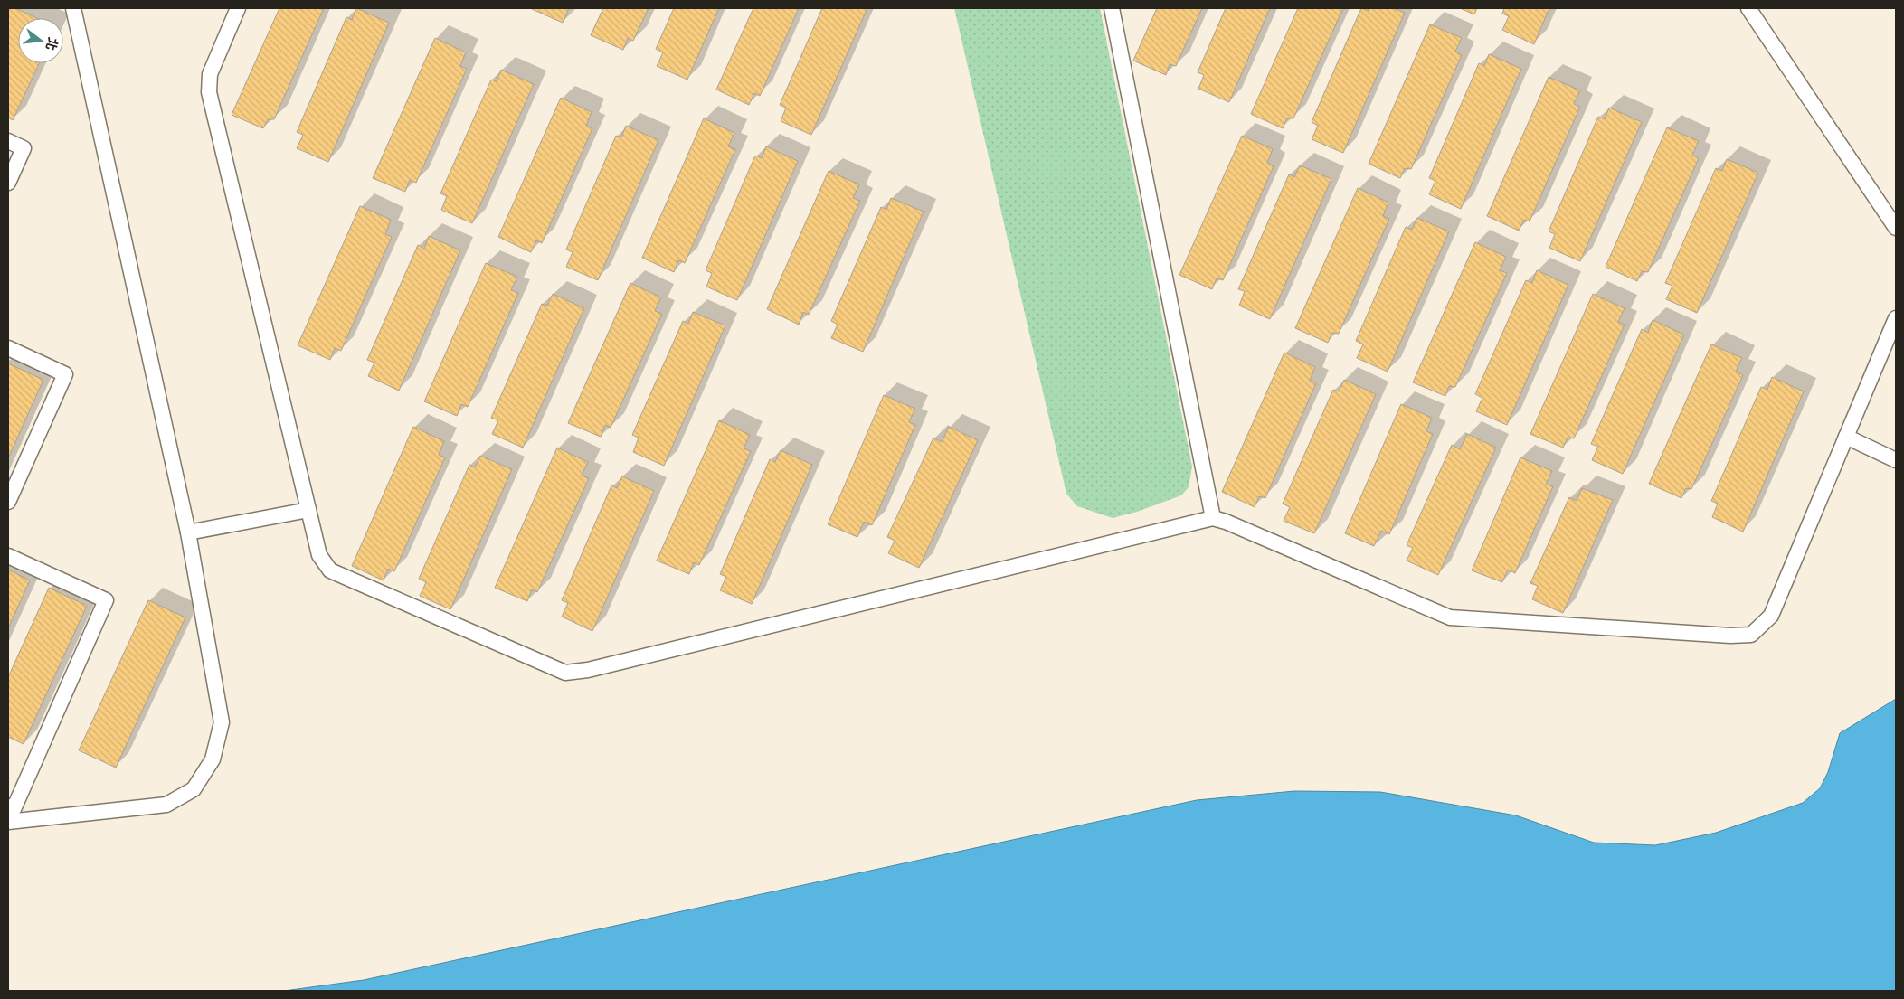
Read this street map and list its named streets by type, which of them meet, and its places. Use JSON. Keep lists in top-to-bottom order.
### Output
{
  "north": "right"
}
